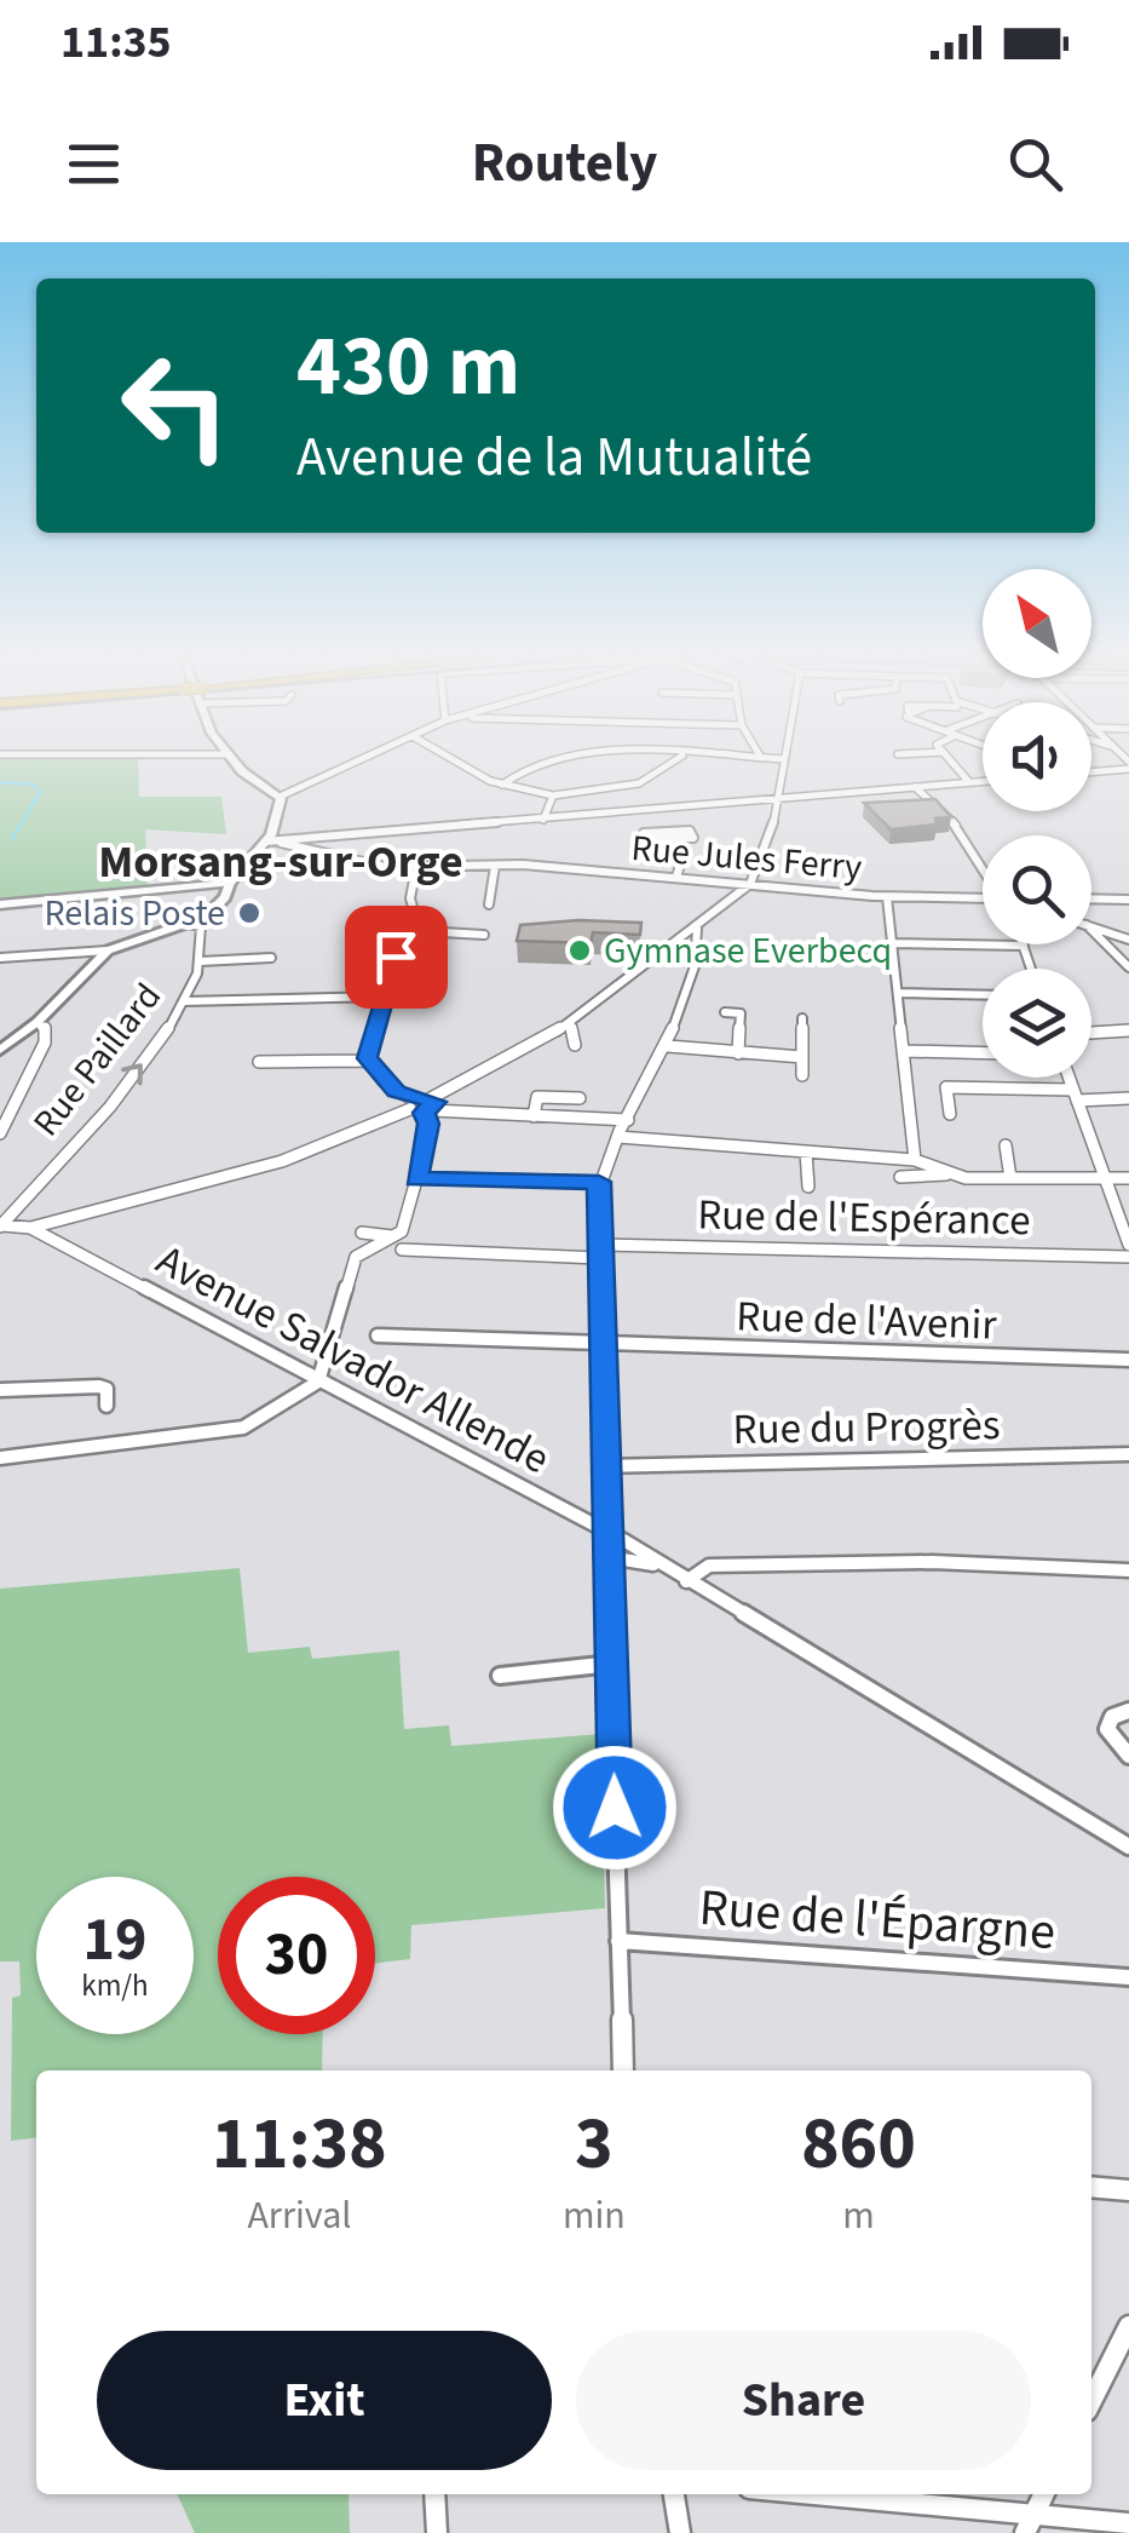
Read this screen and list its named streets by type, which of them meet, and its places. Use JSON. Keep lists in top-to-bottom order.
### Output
{
  "streets": {
    "street": [
      "Rue Jules Ferry",
      "Rue Paillard",
      "Rue de l'Espérance",
      "Rue de l'Avenir",
      "Avenue Salvador Allende",
      "Rue du Progrès",
      "Rue de l'Épargne"
    ]
  },
  "crossings": [
    ["Rue Paillard", "Avenue Salvador Allende"]
  ],
  "districts": ["Morsang-sur-Orge"],
  "places": ["Relais Poste", "Gymnase Everbecq"],
  "north": "top left",
  "page": {
    "status": "11:35",
    "header": "Routely",
    "turn": ["430 m", "Avenue de la Mutualité"],
    "speed": "19 km/h",
    "limit": "30",
    "eta": [
      "11:38",
      "Arrival",
      "3",
      "min",
      "860",
      "m"
    ],
    "buttons": ["Exit", "Share"]
  }
}
